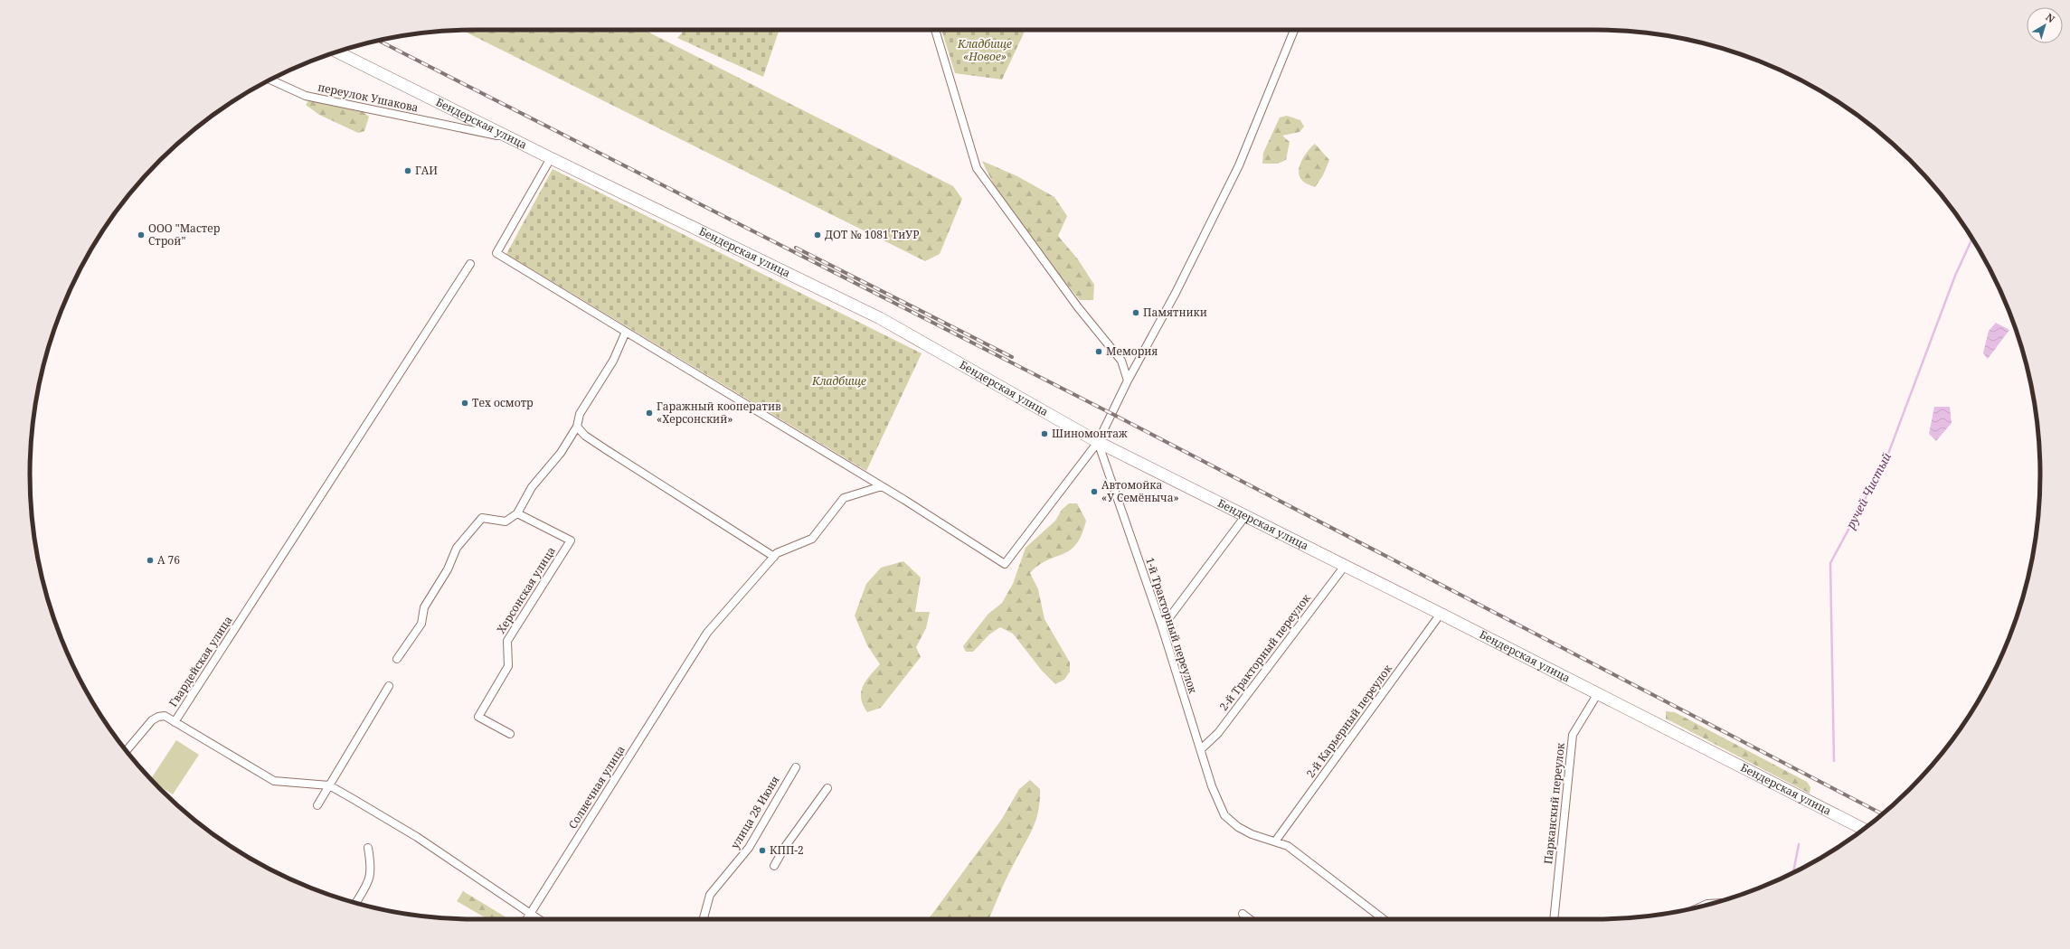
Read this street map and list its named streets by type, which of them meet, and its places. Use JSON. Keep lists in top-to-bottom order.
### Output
{
  "streets": {
    "main road": ["Бендерская улица"],
    "street": [
      "переулок Ушакова",
      "Херсонская улица",
      "1-й Тракторный переулок",
      "2-й Тракторный переулок",
      "Гвардейская улица",
      "2-й Карьерный переулок",
      "Солнечная улица",
      "Парканский переулок",
      "улица 28 Июня"
    ]
  },
  "crossings": [
    ["переулок Ушакова", "Бендерская улица"],
    ["Бендерская улица", "1-й Тракторный переулок"],
    ["Бендерская улица", "2-й Тракторный переулок"],
    ["Бендерская улица", "2-й Карьерный переулок"],
    ["Бендерская улица", "Парканский переулок"],
    ["1-й Тракторный переулок", "2-й Тракторный переулок"],
    ["1-й Тракторный переулок", "2-й Карьерный переулок"]
  ],
  "water": ["ручей Чистый"],
  "parks": ["Кладбище «Новое»", "Кладбище"],
  "places": [
    "ГАИ",
    "ООО \"Мастер Строй\"",
    "ДОТ № 1081 ТиУР",
    "Памятники",
    "Мемория",
    "Тех осмотр",
    "Гаражный кооператив «Херсонский»",
    "Шиномонтаж",
    "Автомойка «У Семёныча»",
    "А 76",
    "КПП-2"
  ],
  "north": "top right"
}
